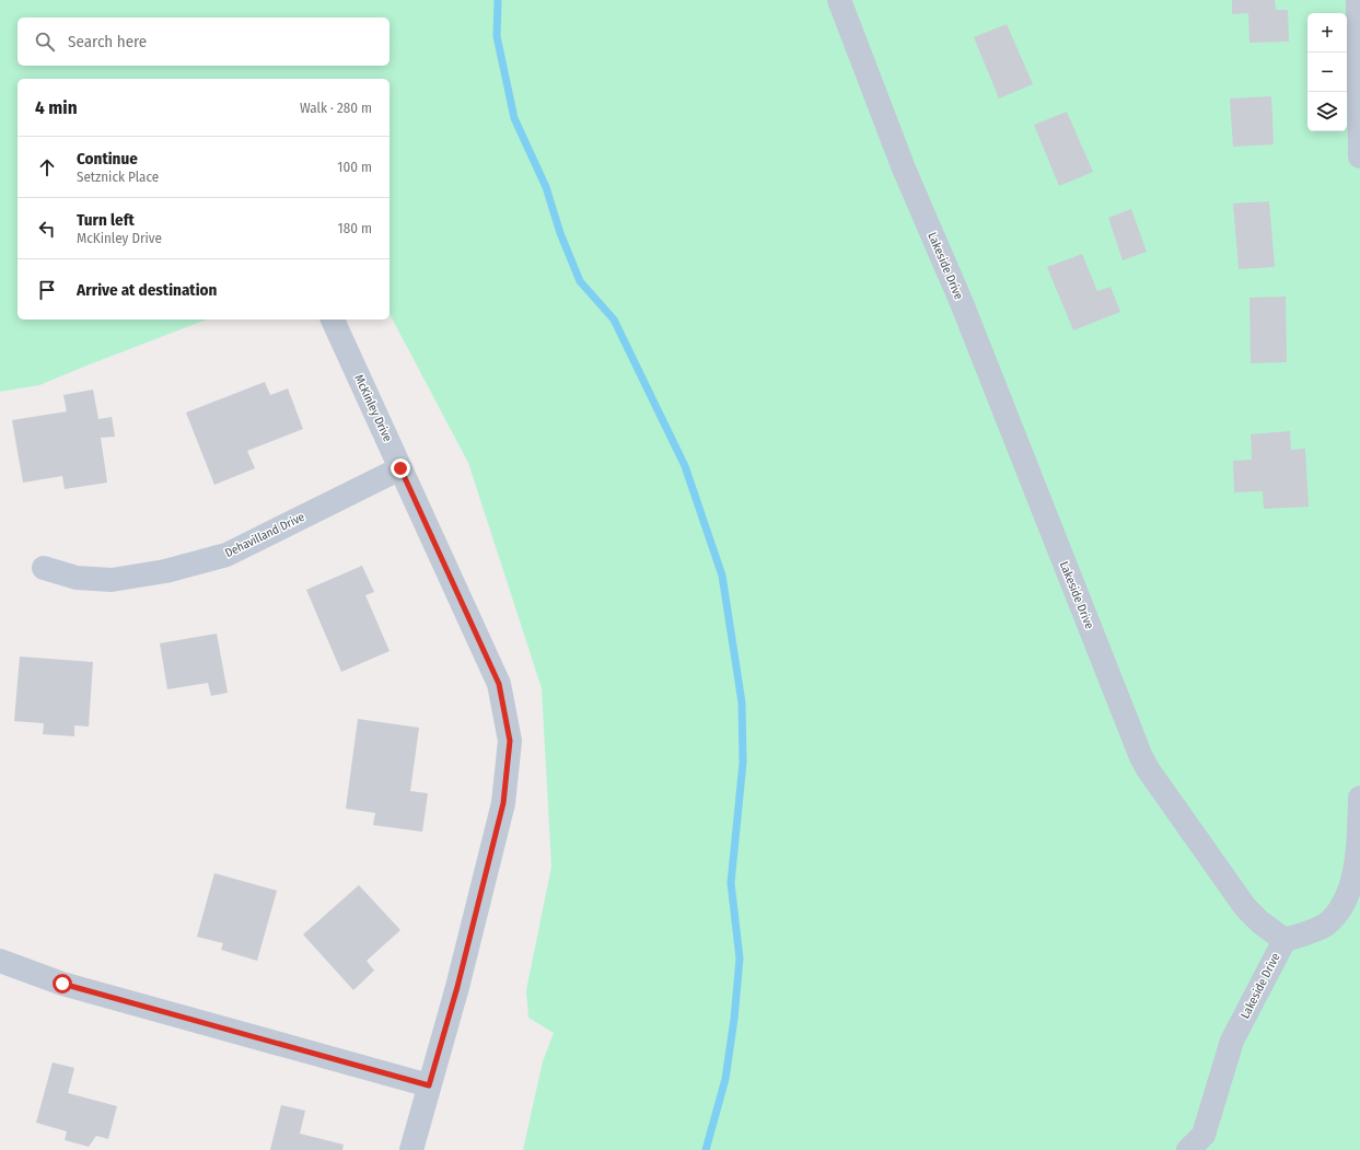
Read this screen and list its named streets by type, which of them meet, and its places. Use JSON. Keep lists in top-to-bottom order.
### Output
{
  "streets": {
    "street": ["Lakeside Drive", "McKinley Drive", "Dehavilland Drive"]
  },
  "crossings": [
    ["McKinley Drive", "Dehavilland Drive"]
  ],
  "page": {
    "map_buttons": ["+", "−"],
    "search": "Search here",
    "heading": ["4 min", "Walk · 280 m"],
    "list": [
      ["Continue", "Setznick Place", "100 m"],
      ["Turn left", "McKinley Drive", "180 m"],
      "Arrive at destination"
    ]
  }
}
